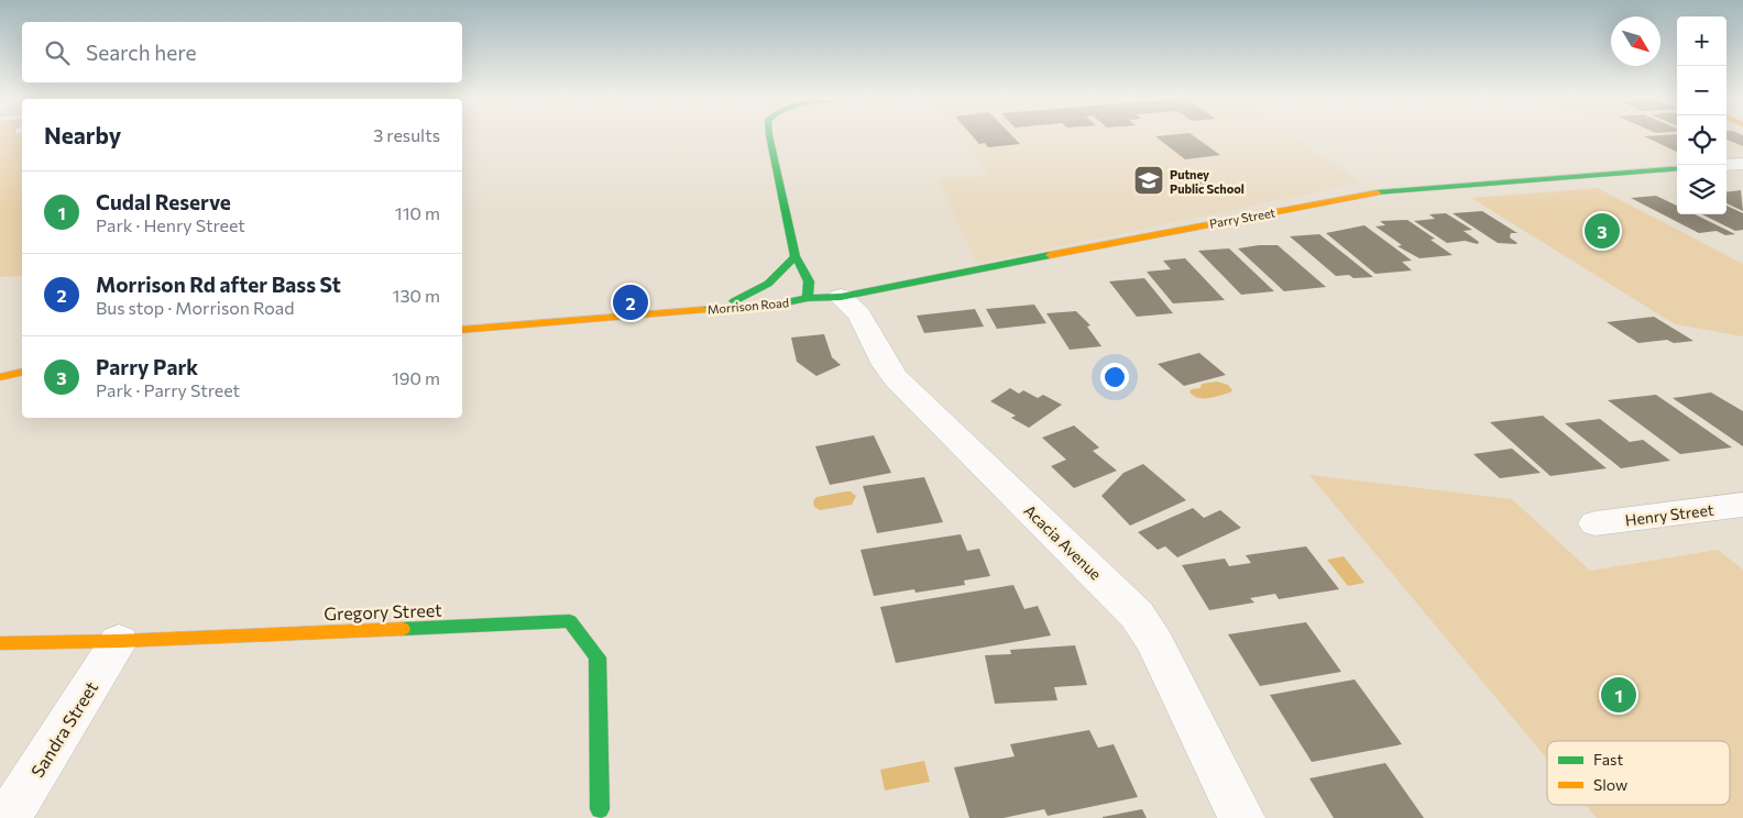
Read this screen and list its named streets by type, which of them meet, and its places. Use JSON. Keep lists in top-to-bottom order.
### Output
{
  "streets": {
    "street": [
      "Parry Street",
      "Morrison Road",
      "Henry Street",
      "Acacia Avenue",
      "Gregory Street",
      "Sandra Street"
    ]
  },
  "crossings": [
    ["Parry Street", "Morrison Road"],
    ["Parry Street", "Acacia Avenue"],
    ["Morrison Road", "Acacia Avenue"],
    ["Gregory Street", "Sandra Street"]
  ],
  "places": {
    "school or university": ["Putney Public School"]
  },
  "legend": ["Fast", "Slow"],
  "north": "bottom right",
  "page": {
    "map_buttons": ["+", "−"],
    "search": "Search here",
    "heading": ["Nearby", "3 results"],
    "list": [
      {
        "mark": "1",
        "name": "Cudal Reserve",
        "note": "Park · Henry Street",
        "value": "110 m"
      },
      {
        "mark": "2",
        "name": "Morrison Rd after Bass St",
        "note": "Bus stop · Morrison Road",
        "value": "130 m"
      },
      {
        "mark": "3",
        "name": "Parry Park",
        "note": "Park · Parry Street",
        "value": "190 m"
      }
    ],
    "pins": ["3", "2", "1"]
  }
}
